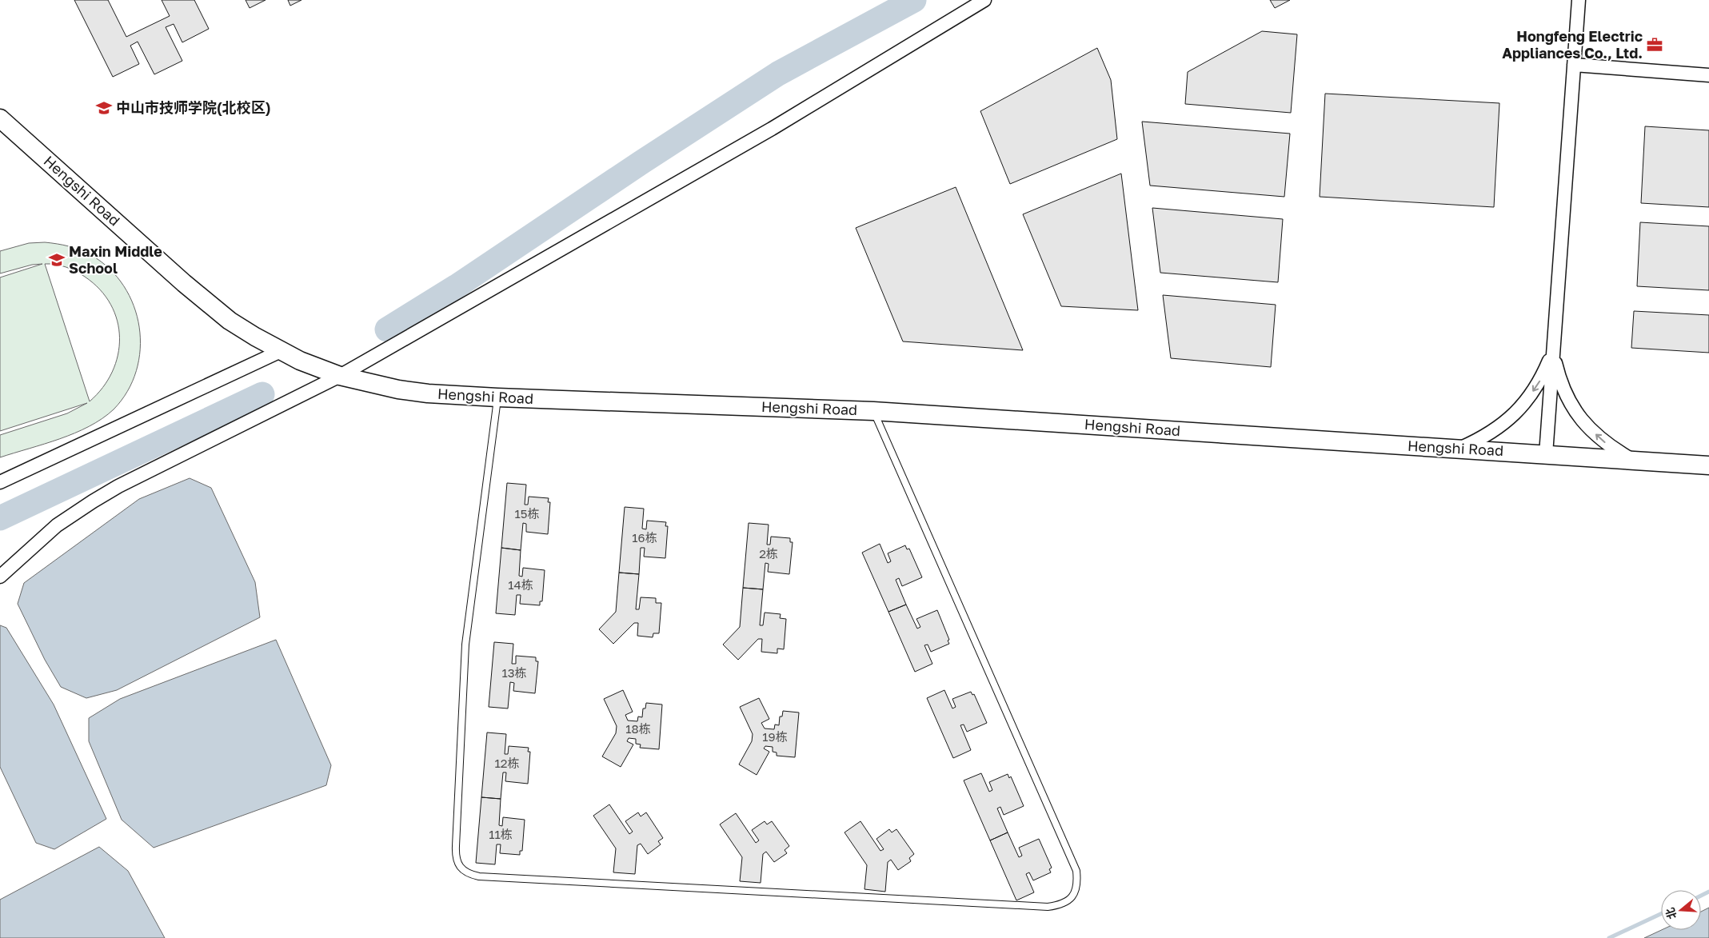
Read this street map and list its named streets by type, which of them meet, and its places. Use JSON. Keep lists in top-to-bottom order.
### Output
{
  "streets": {
    "main road": ["Hengshi Road"]
  },
  "places": {
    "office": ["Hongfeng Electric Appliances Co., Ltd."],
    "school or university": ["中山市技师学院(北校区)", "Maxin Middle School"]
  },
  "house_numbers": [
    "15栋",
    "16栋",
    "2栋",
    "14栋",
    "13栋",
    "18栋",
    "19栋",
    "12栋",
    "11栋"
  ],
  "north": "left"
}
